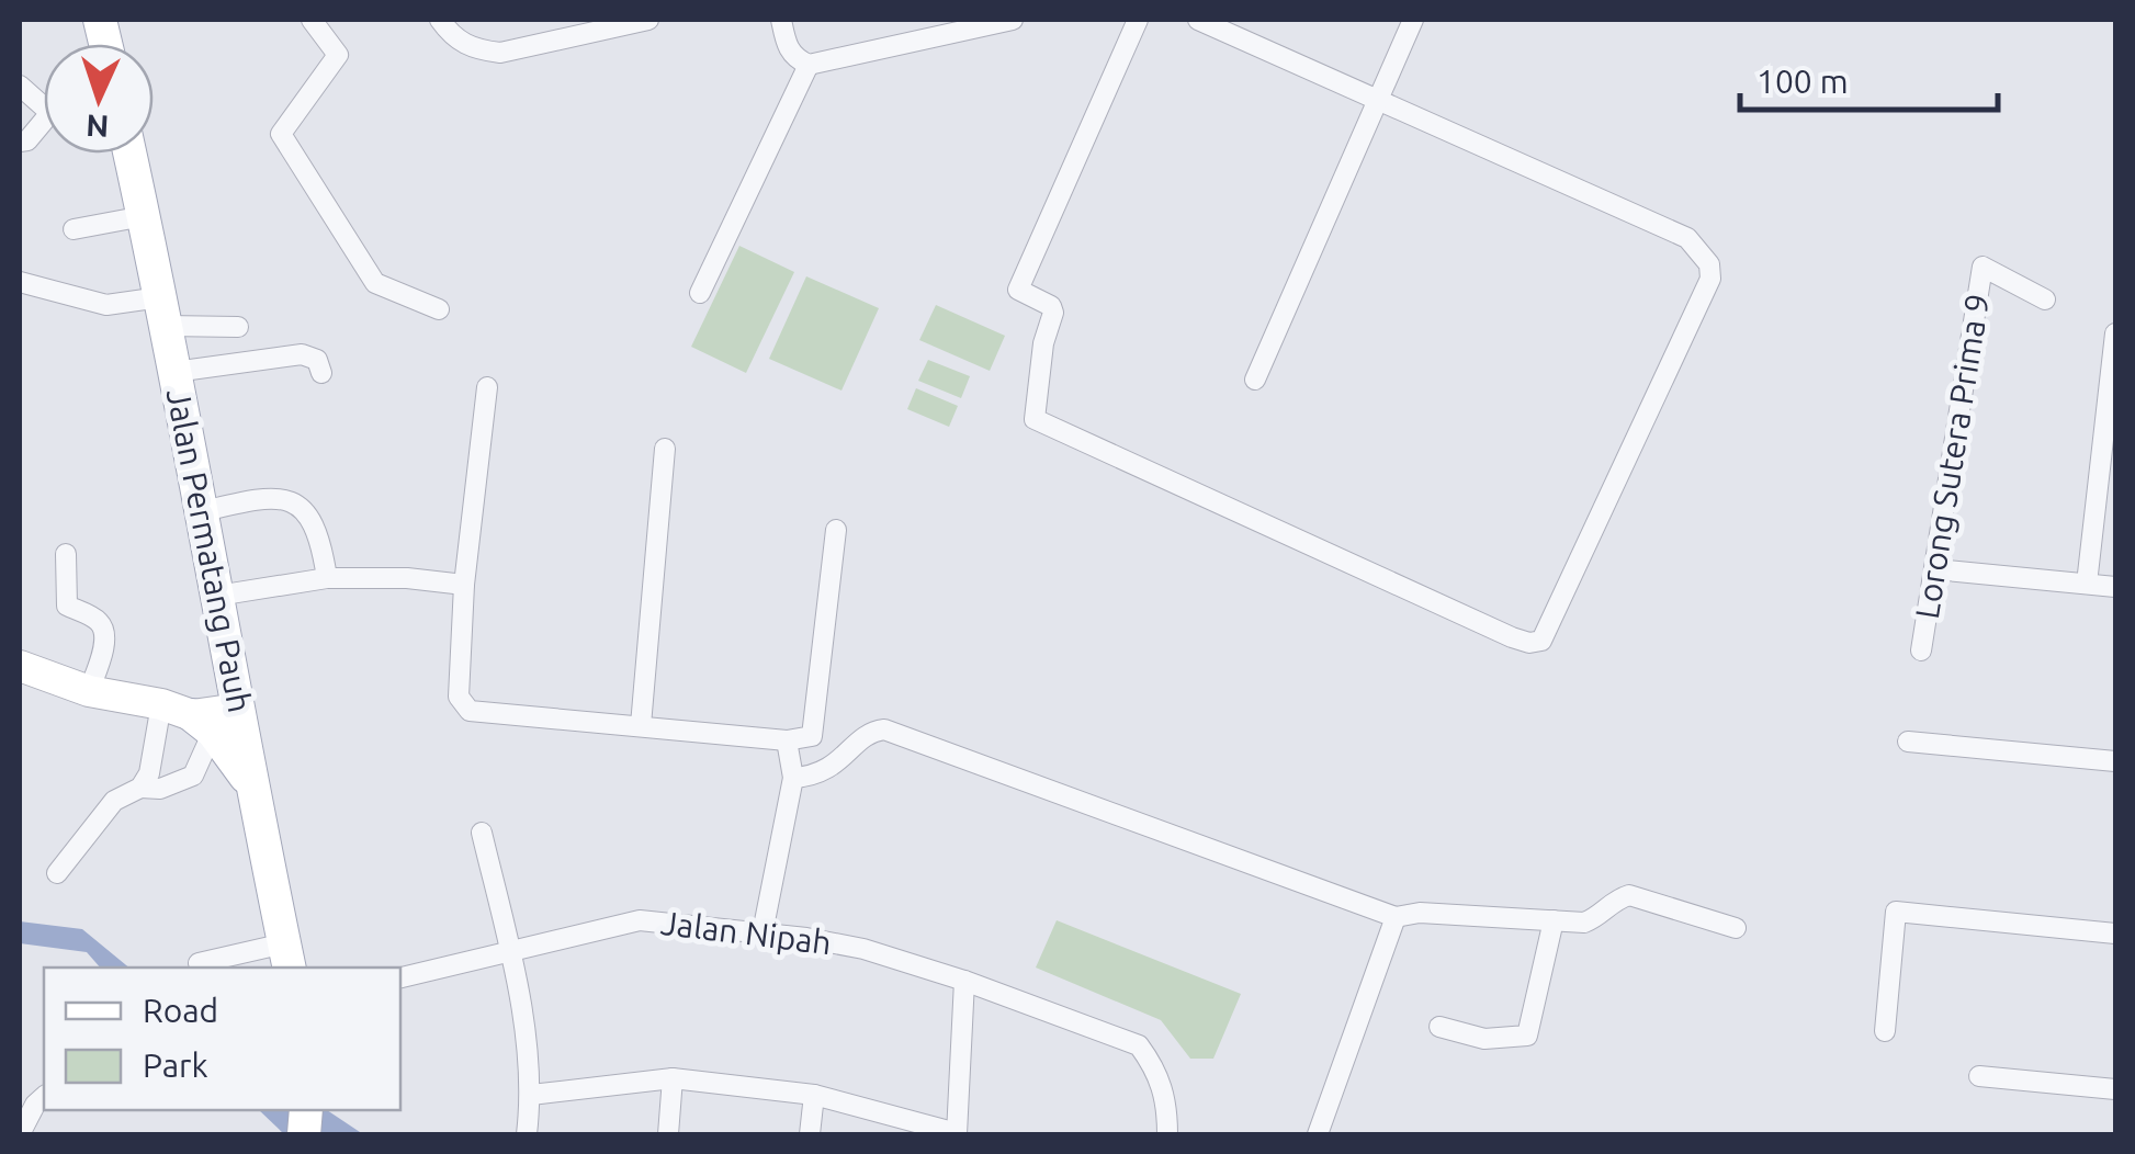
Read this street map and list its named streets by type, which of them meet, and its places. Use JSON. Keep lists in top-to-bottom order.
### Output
{
  "streets": {
    "main road": ["Jalan Permatang Pauh"],
    "street": ["Lorong Sutera Prima 9", "Jalan Nipah"]
  },
  "legend": ["Road", "Park"],
  "scale_bar": "100 m",
  "north": "bottom"
}
